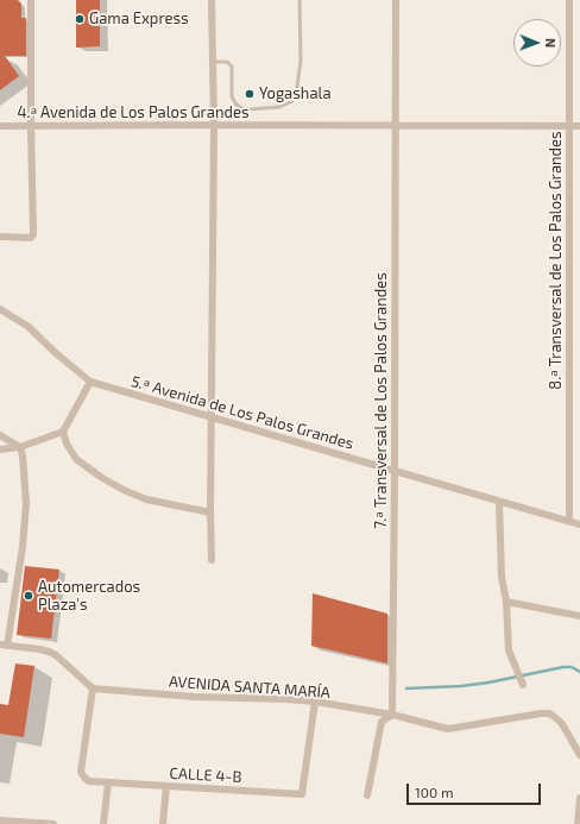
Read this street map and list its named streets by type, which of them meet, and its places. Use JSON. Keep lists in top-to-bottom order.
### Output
{
  "streets": {
    "street": [
      "4.ª Avenida de Los Palos Grandes",
      "8.ª Transversal de Los Palos Grandes",
      "7.ª Transversal de Los Palos Grandes",
      "5.ª Avenida de Los Palos Grandes",
      "AVENIDA SANTA MARÍA",
      "CALLE 4-B"
    ]
  },
  "crossings": [
    ["4.ª Avenida de Los Palos Grandes", "8.ª Transversal de Los Palos Grandes"],
    ["4.ª Avenida de Los Palos Grandes", "7.ª Transversal de Los Palos Grandes"],
    ["8.ª Transversal de Los Palos Grandes", "5.ª Avenida de Los Palos Grandes"],
    ["7.ª Transversal de Los Palos Grandes", "5.ª Avenida de Los Palos Grandes"],
    ["7.ª Transversal de Los Palos Grandes", "AVENIDA SANTA MARÍA"],
    ["AVENIDA SANTA MARÍA", "CALLE 4-B"]
  ],
  "places": ["Gama Express", "Yogashala", "Automercados Plaza's"],
  "scale_bar": "100 m",
  "north": "right"
}
